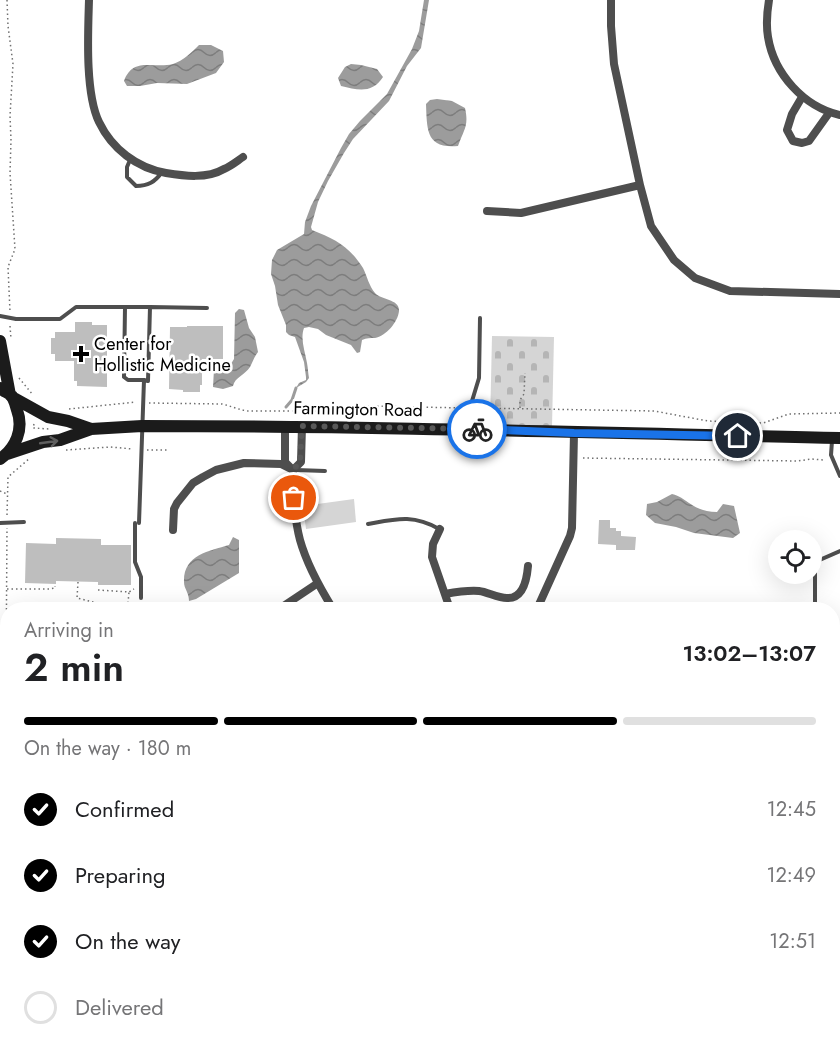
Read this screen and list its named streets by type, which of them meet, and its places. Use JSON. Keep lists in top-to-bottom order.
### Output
{
  "streets": {
    "street": ["Farmington Road"]
  },
  "places": {
    "health": ["Center for Hollistic Medicine"]
  },
  "page": {
    "heading": ["2 min", "Arriving in", "13:02–13:07"],
    "bar": "On the way · 180 m",
    "list": [
      ["Confirmed", "12:45"],
      ["Preparing", "12:49"],
      ["On the way", "12:51"],
      "Delivered"
    ]
  }
}
